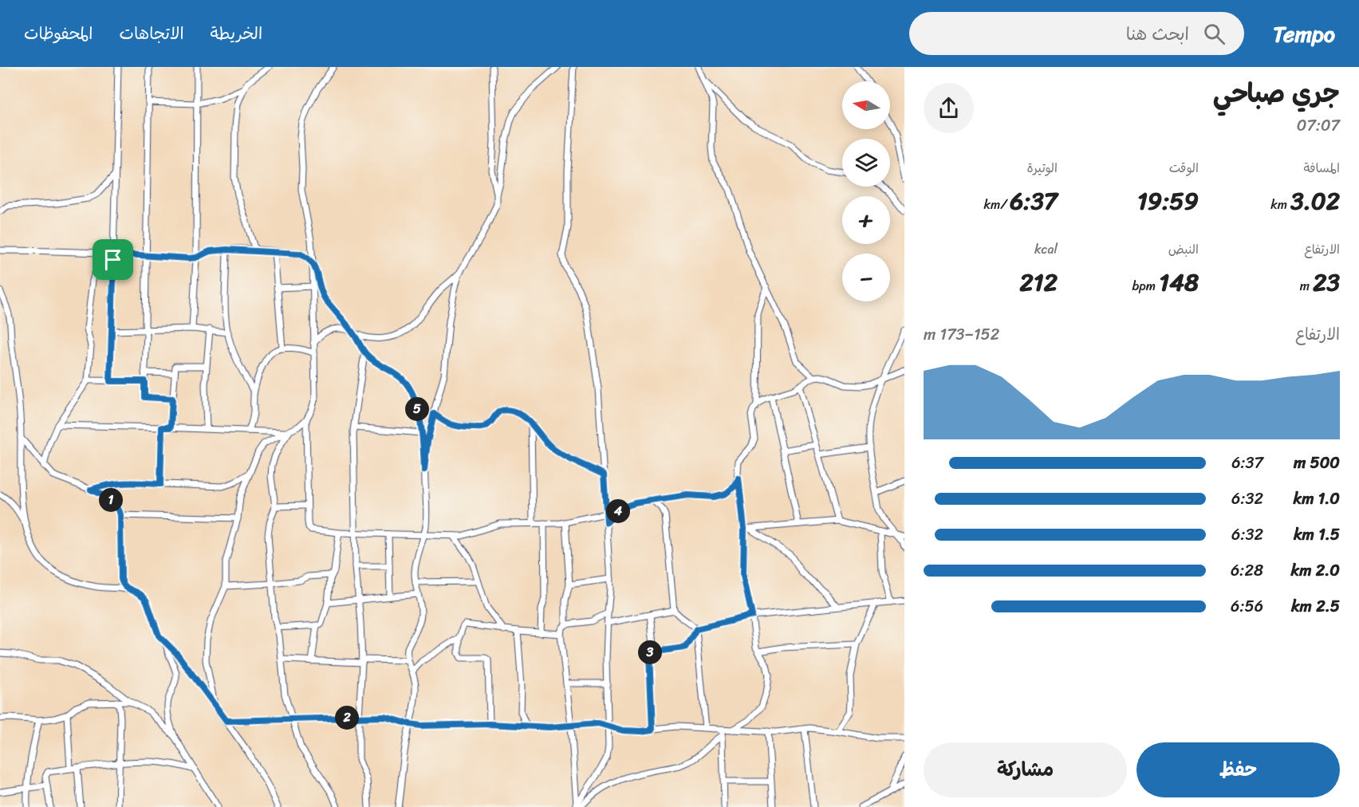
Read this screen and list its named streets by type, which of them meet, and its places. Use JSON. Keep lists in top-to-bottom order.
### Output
{
  "north": "left",
  "page": {
    "header": "Tempo",
    "search": "ابحث هنا",
    "nav": ["الخريطة", "الاتجاهات", "المحفوظات"],
    "heading": ["جري صباحي", "07:07"],
    "map_buttons": ["+", "−"],
    "stats": [
      ["المسافة", "3.02 km"],
      ["الوقت", "19:59"],
      ["الوتيرة", "6:37 /km"],
      ["الارتفاع", "23 m"],
      ["النبض", "148 bpm"],
      ["kcal", "212"]
    ],
    "chart": ["الارتفاع", "152–173 m"],
    "pins": [
      "5",
      "1",
      "4",
      "3",
      "2"
    ],
    "list": [
      {
        "name": "500 m",
        "note": "6:37"
      },
      {
        "name": "1.0 km",
        "note": "6:32"
      },
      {
        "name": "1.5 km",
        "note": "6:32"
      },
      {
        "name": "2.0 km",
        "note": "6:28"
      },
      {
        "name": "2.5 km",
        "note": "6:56"
      }
    ],
    "buttons": ["حفظ", "مشاركة"]
  }
}
